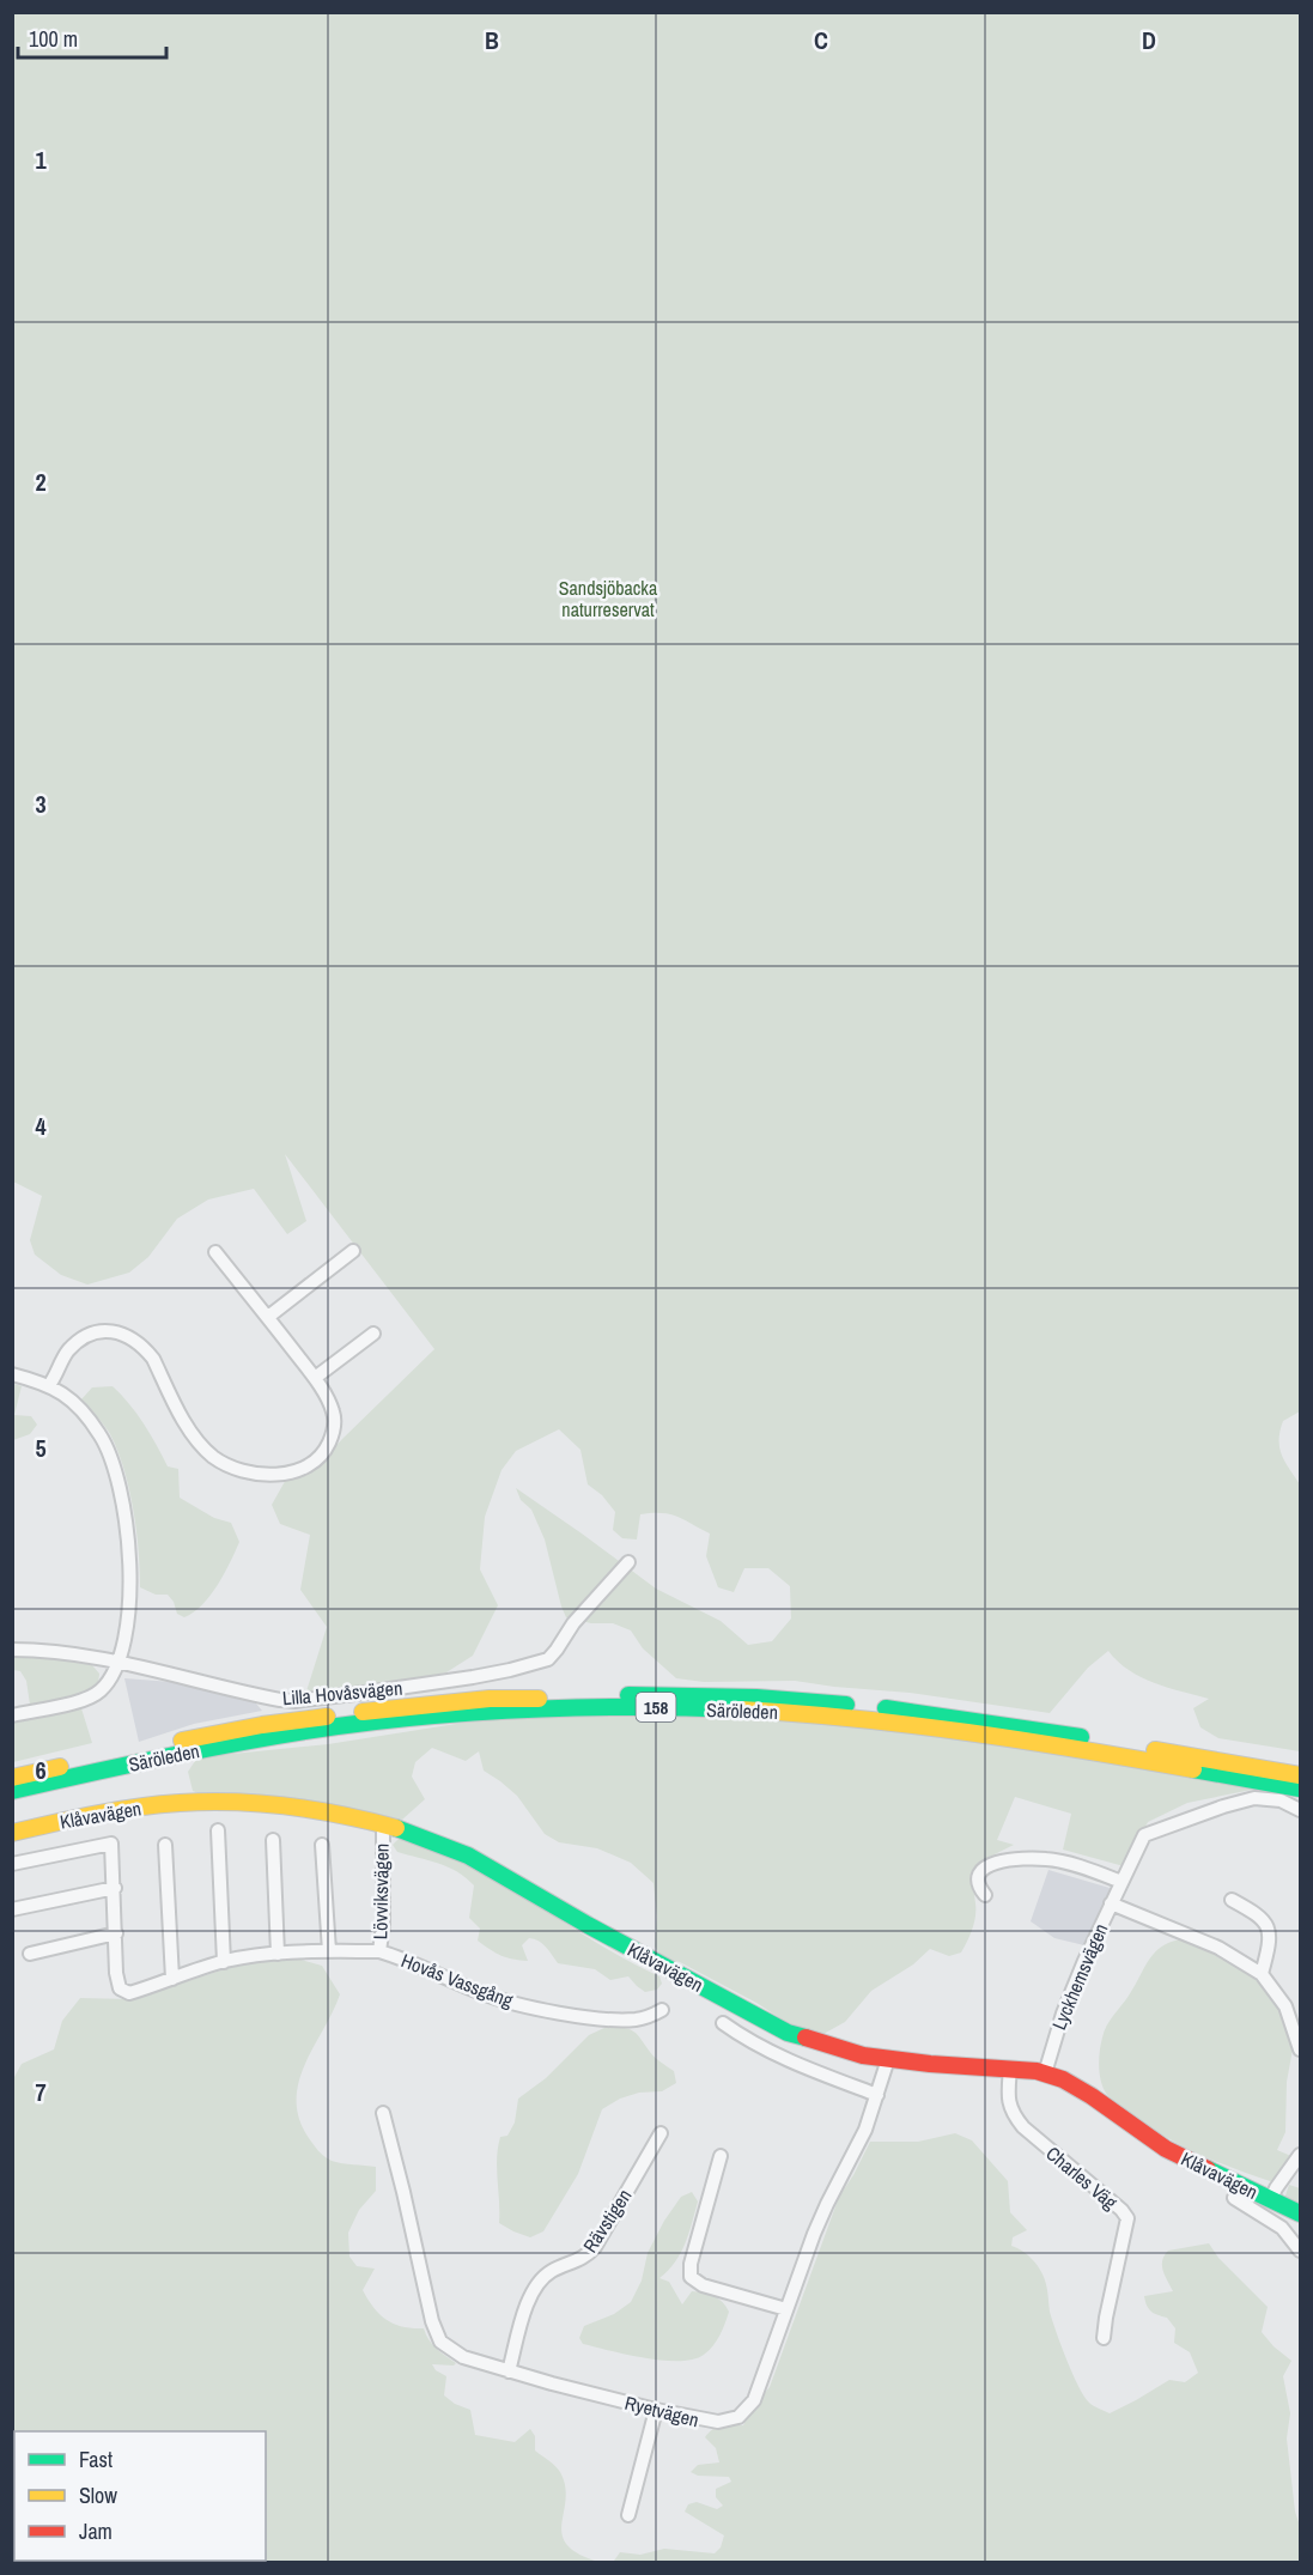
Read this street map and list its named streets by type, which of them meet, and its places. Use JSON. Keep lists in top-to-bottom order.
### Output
{
  "streets": {
    "main road": ["158", "Säröleden", "Klåvavägen"],
    "street": [
      "Lilla Hovåsvägen",
      "Lövviksvägen",
      "Lyckhemsvägen",
      "Hovås Vassgång",
      "Charles Väg",
      "Rävstigen",
      "Ryetvägen"
    ]
  },
  "crossings": [
    ["Klåvavägen", "Lövviksvägen"],
    ["Klåvavägen", "Lyckhemsvägen"],
    ["Klåvavägen", "Charles Väg"],
    ["Klåvavägen", "Ryetvägen"],
    ["Lövviksvägen", "Hovås Vassgång"],
    ["Rävstigen", "Ryetvägen"]
  ],
  "parks": ["Sandsjöbacka naturreservat"],
  "legend": ["Fast", "Slow", "Jam"],
  "scale_bar": "100 m",
  "grid": {
    "columns": ["B", "C", "D"],
    "rows": [
      "1",
      "2",
      "3",
      "4",
      "5",
      "6",
      "7"
    ]
  }
}
